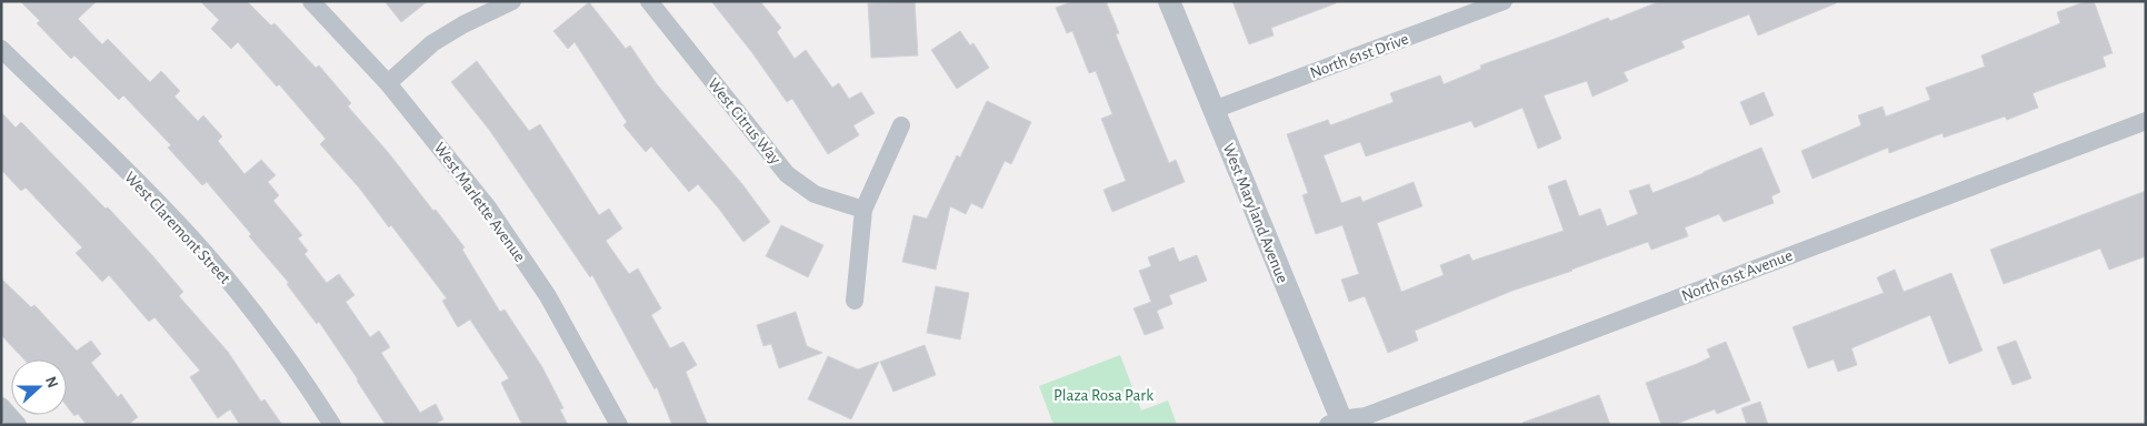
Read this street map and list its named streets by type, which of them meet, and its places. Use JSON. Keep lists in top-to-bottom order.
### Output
{
  "streets": {
    "street": [
      "North 61st Drive",
      "West Citrus Way",
      "West Marlette Avenue",
      "West Maryland Avenue",
      "West Claremont Street",
      "North 61st Avenue"
    ]
  },
  "crossings": [
    ["North 61st Drive", "West Maryland Avenue"],
    ["West Maryland Avenue", "North 61st Avenue"]
  ],
  "parks": ["Plaza Rosa Park"],
  "north": "right"
}
